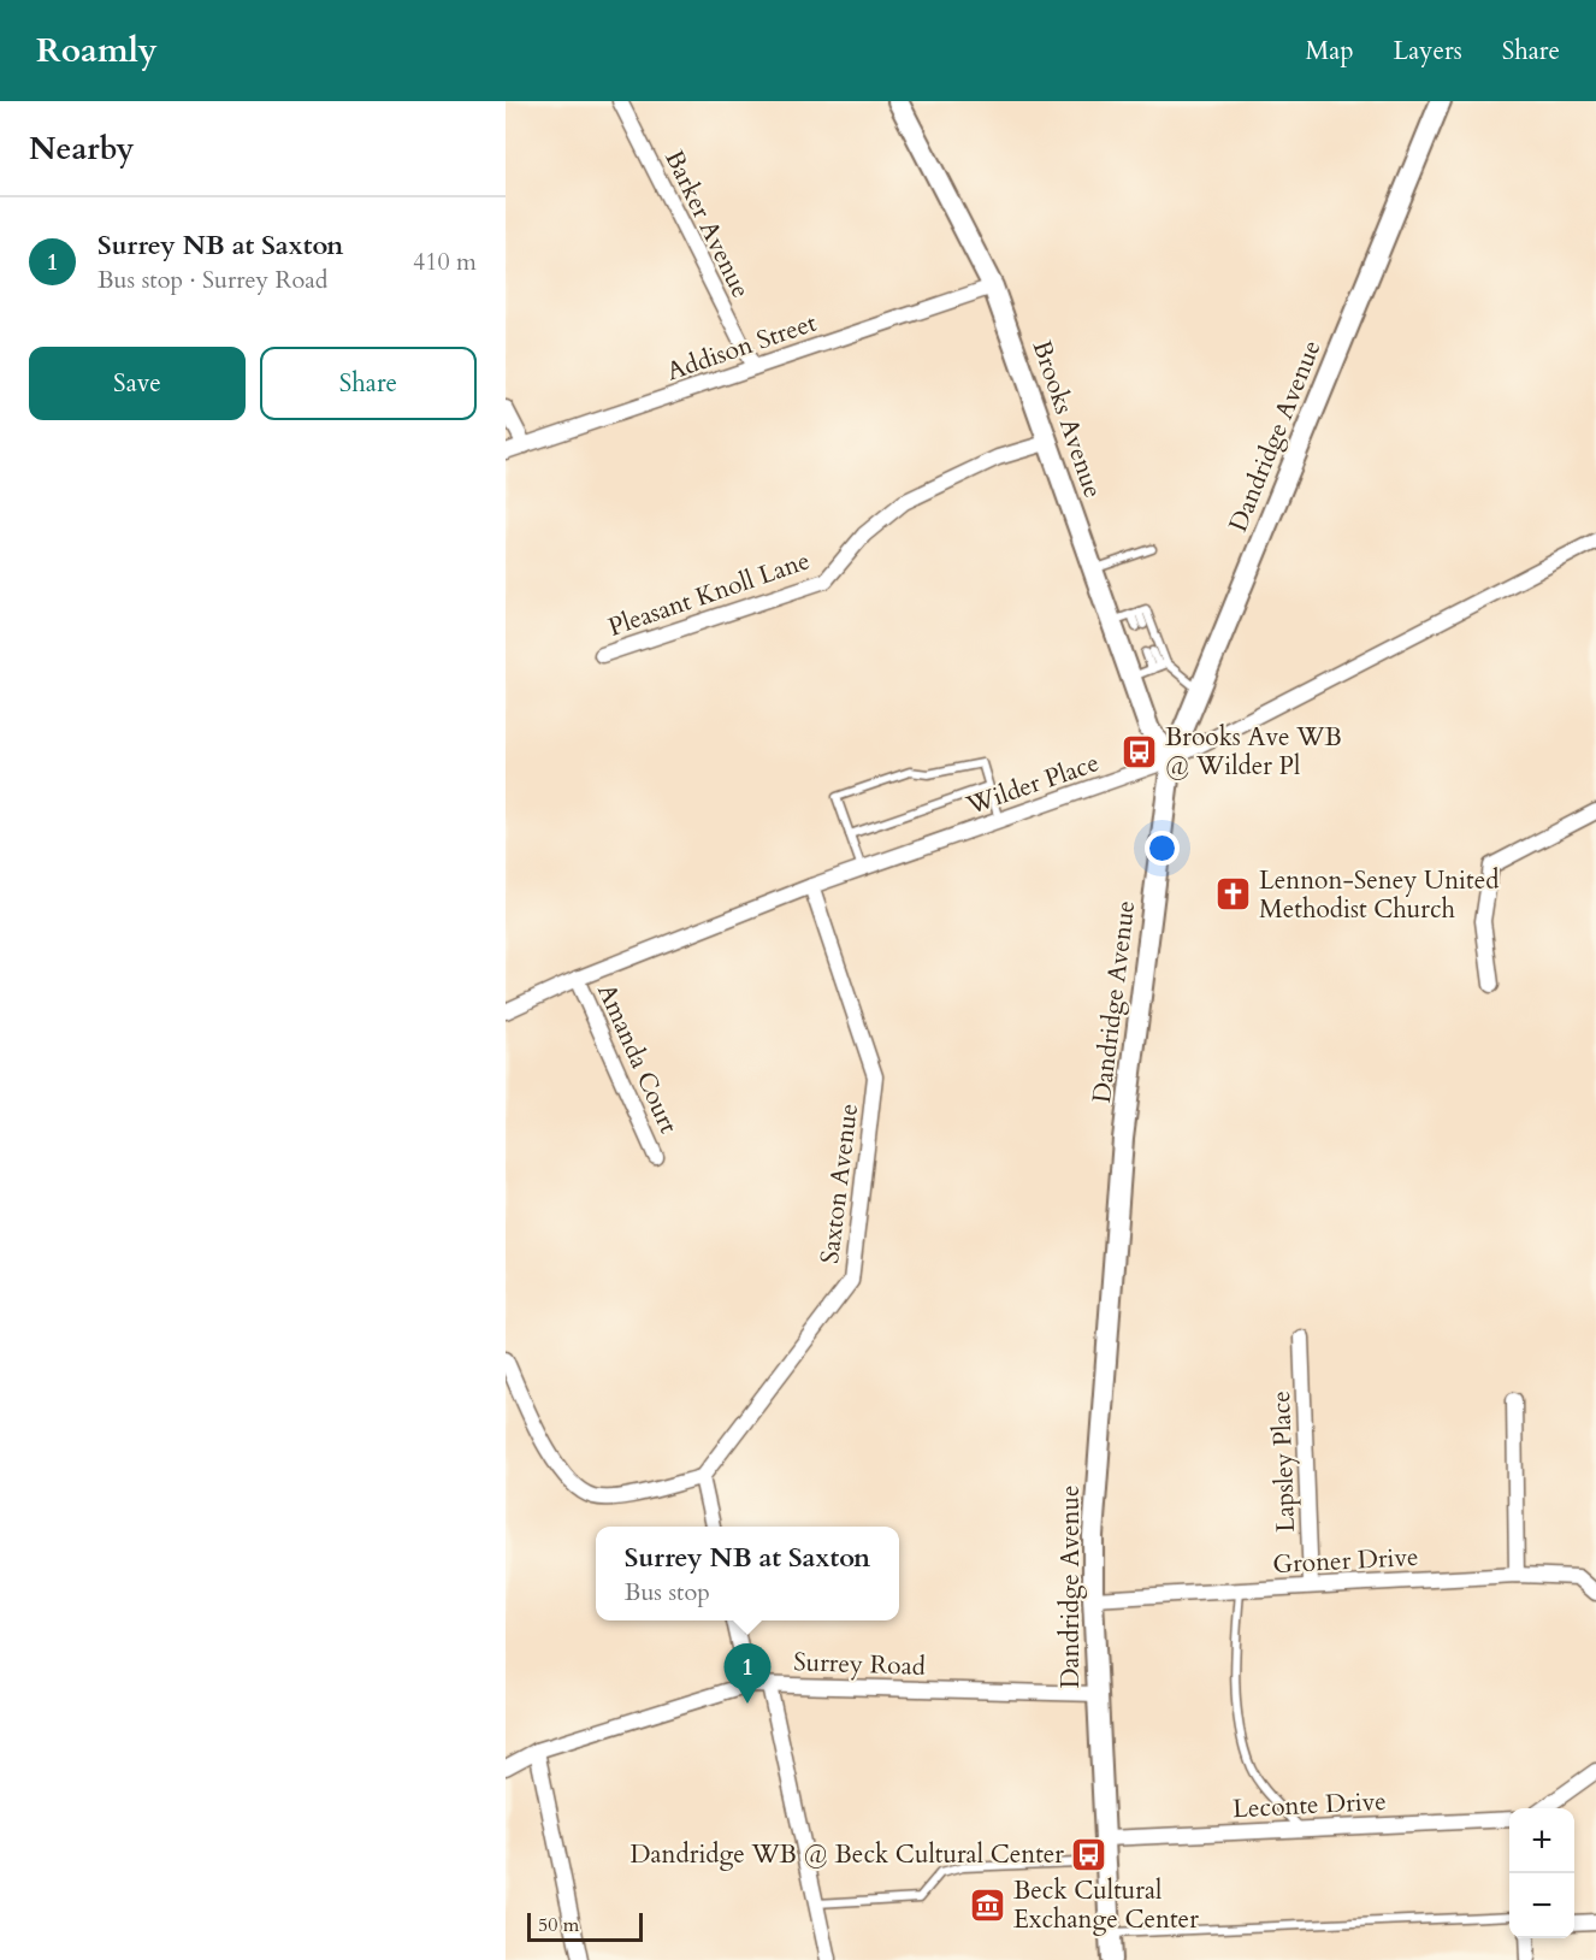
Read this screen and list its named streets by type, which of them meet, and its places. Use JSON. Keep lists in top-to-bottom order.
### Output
{
  "streets": {
    "street": [
      "Barker Avenue",
      "Addison Street",
      "Brooks Avenue",
      "Dandridge Avenue",
      "Pleasant Knoll Lane",
      "Wilder Place",
      "Amanda Court",
      "Saxton Avenue",
      "Lapsley Place",
      "Groner Drive",
      "Surrey Road",
      "Leconte Drive"
    ]
  },
  "crossings": [
    ["Barker Avenue", "Addison Street"],
    ["Addison Street", "Brooks Avenue"],
    ["Brooks Avenue", "Dandridge Avenue"],
    ["Brooks Avenue", "Pleasant Knoll Lane"],
    ["Brooks Avenue", "Wilder Place"],
    ["Dandridge Avenue", "Wilder Place"],
    ["Dandridge Avenue", "Groner Drive"],
    ["Dandridge Avenue", "Surrey Road"],
    ["Dandridge Avenue", "Leconte Drive"],
    ["Wilder Place", "Amanda Court"],
    ["Wilder Place", "Saxton Avenue"],
    ["Lapsley Place", "Groner Drive"]
  ],
  "places": {
    "bus stop": ["Brooks Ave WB @ Wilder Pl", "Dandridge WB @ Beck Cultural Center"],
    "church": ["Lennon-Seney United Methodist Church"],
    "museum": ["Beck Cultural Exchange Center"]
  },
  "scale_bar": "50 m",
  "page": {
    "header": "Roamly",
    "nav": ["Map", "Layers", "Share"],
    "heading": "Nearby",
    "list": [
      {
        "mark": "1",
        "name": "Surrey NB at Saxton",
        "note": "Bus stop · Surrey Road",
        "value": "410 m"
      }
    ],
    "buttons": ["Save", "Share"],
    "popup": ["Surrey NB at Saxton", "Bus stop"],
    "pins": "1",
    "map_buttons": ["+", "−"],
    "scale": "50 m"
  }
}
